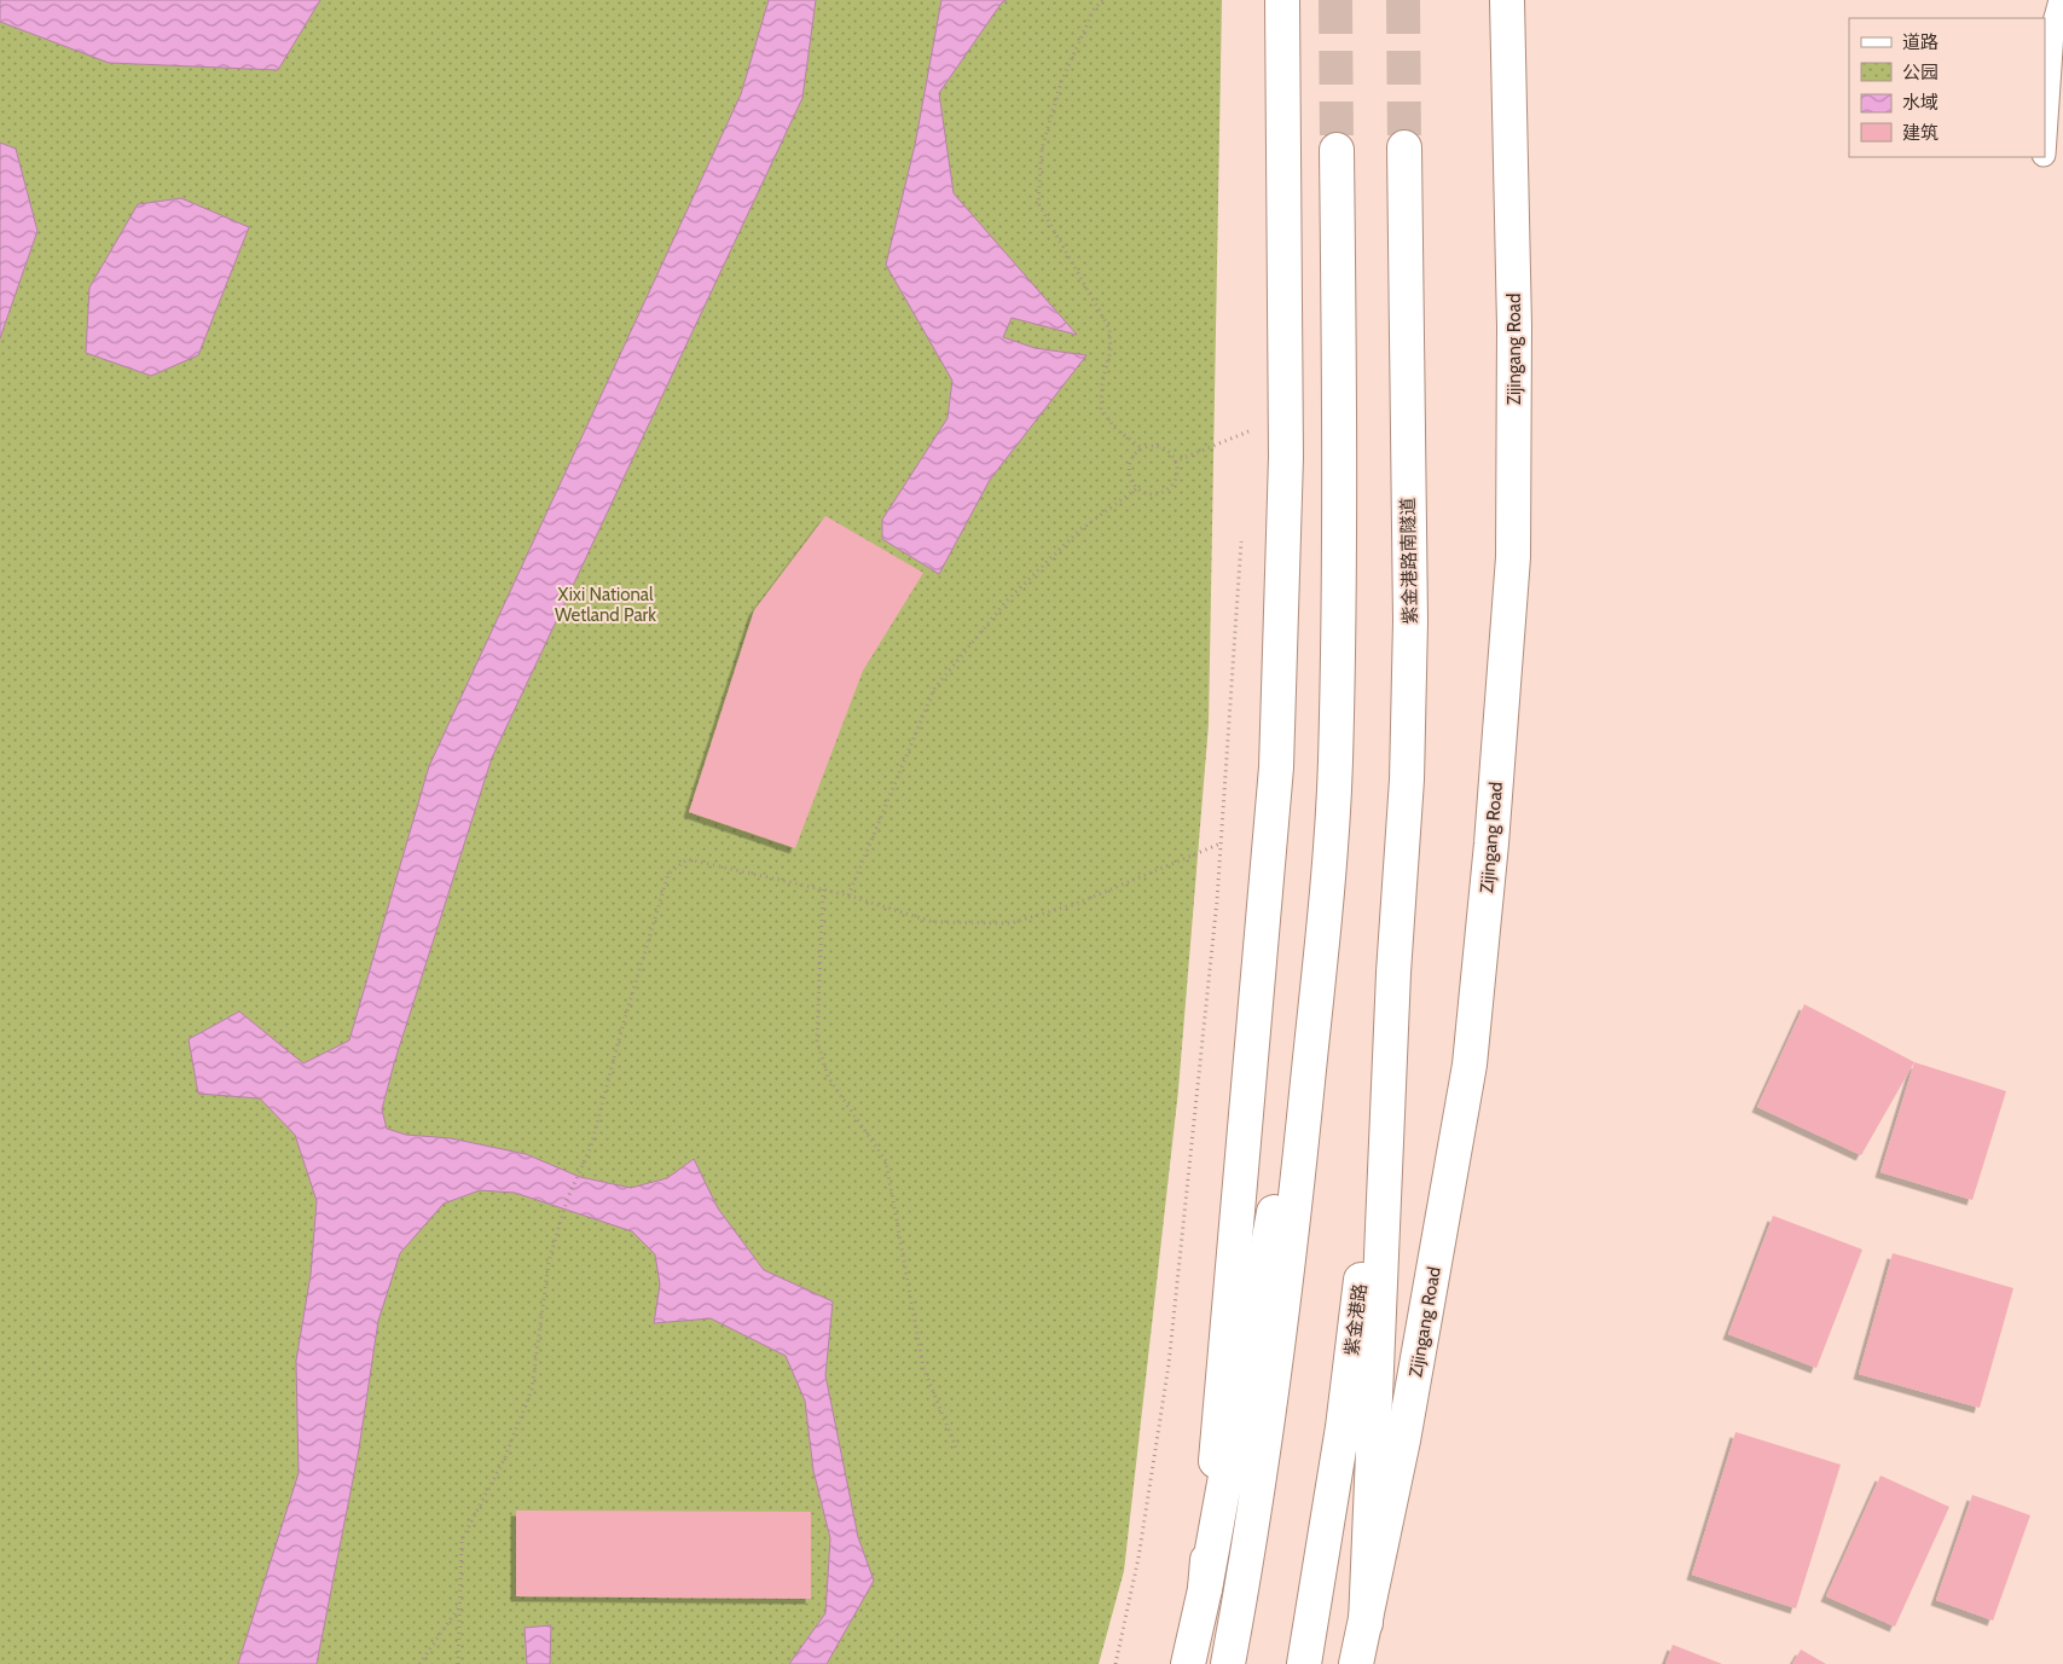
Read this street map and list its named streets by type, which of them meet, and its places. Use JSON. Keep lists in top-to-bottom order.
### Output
{
  "streets": {
    "main road": ["Zijingang Road", "紫金港路南隧道", "紫金港路"]
  },
  "crossings": [
    ["紫金港路南隧道", "紫金港路"]
  ],
  "parks": ["Xixi National Wetland Park"],
  "legend": [
    "道路",
    "公园",
    "水域",
    "建筑"
  ]
}
